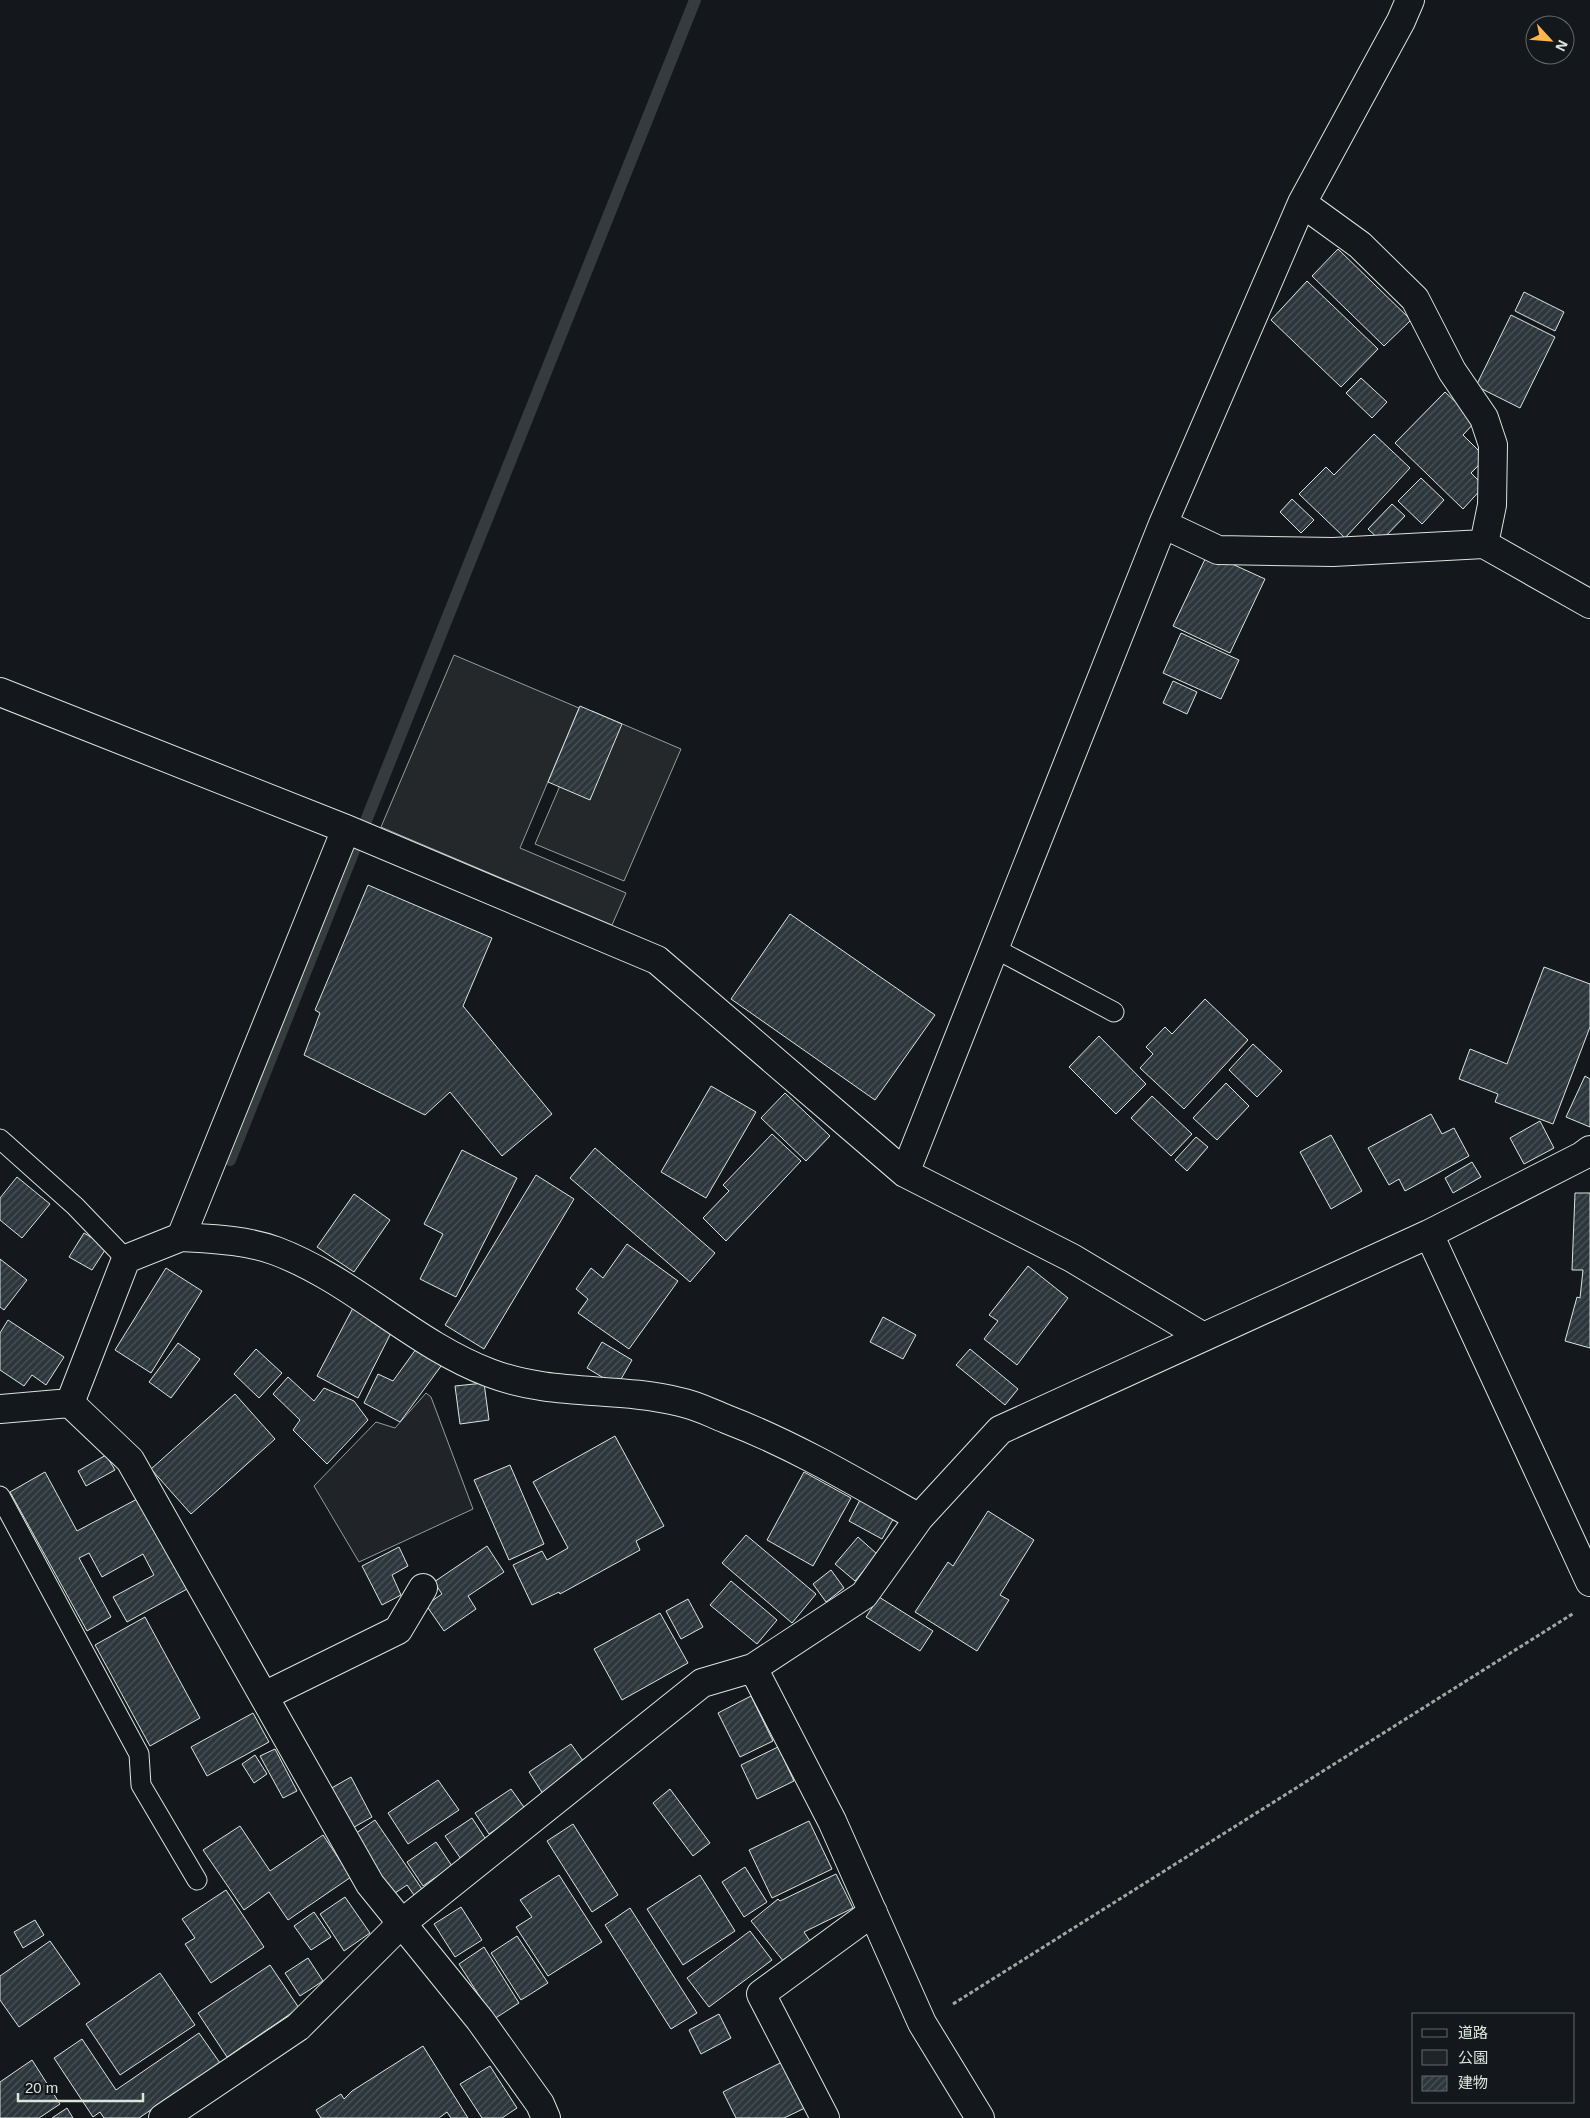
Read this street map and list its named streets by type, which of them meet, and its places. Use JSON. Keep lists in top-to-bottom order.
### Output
{
  "legend": ["道路", "公園", "建物"],
  "scale_bar": "20 m",
  "north": "bottom right"
}
